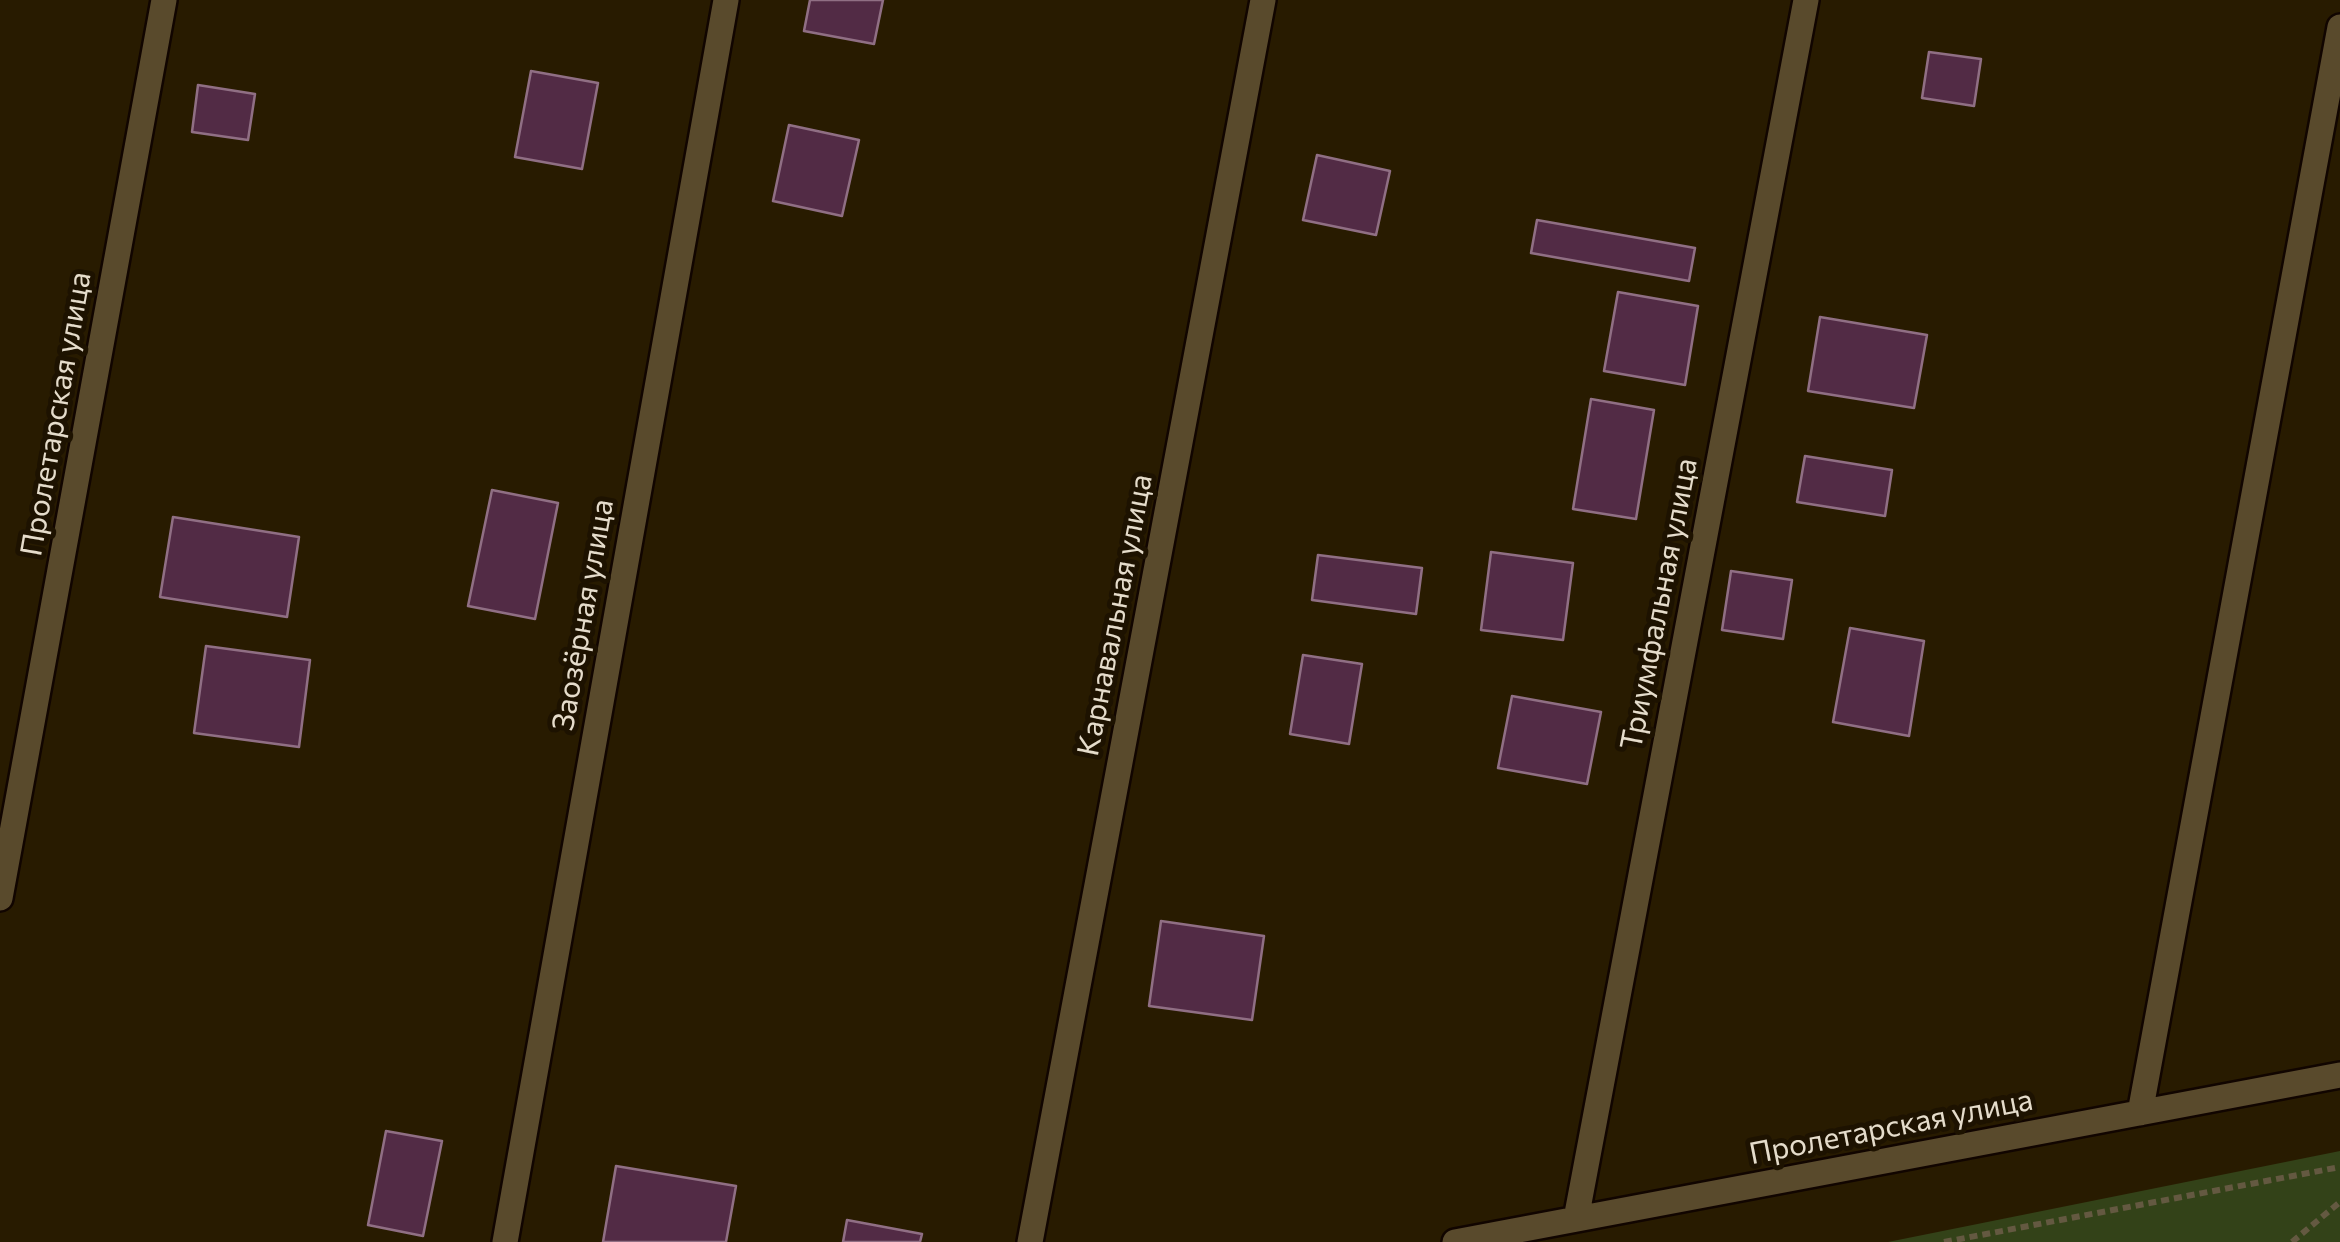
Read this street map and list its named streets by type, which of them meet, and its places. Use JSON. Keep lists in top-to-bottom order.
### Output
{
  "streets": {
    "street": [
      "Пролетарская улица",
      "Триумфальная улица",
      "Заозёрная улица",
      "Карнавальная улица"
    ]
  },
  "crossings": [
    ["Пролетарская улица", "Триумфальная улица"]
  ]
}
